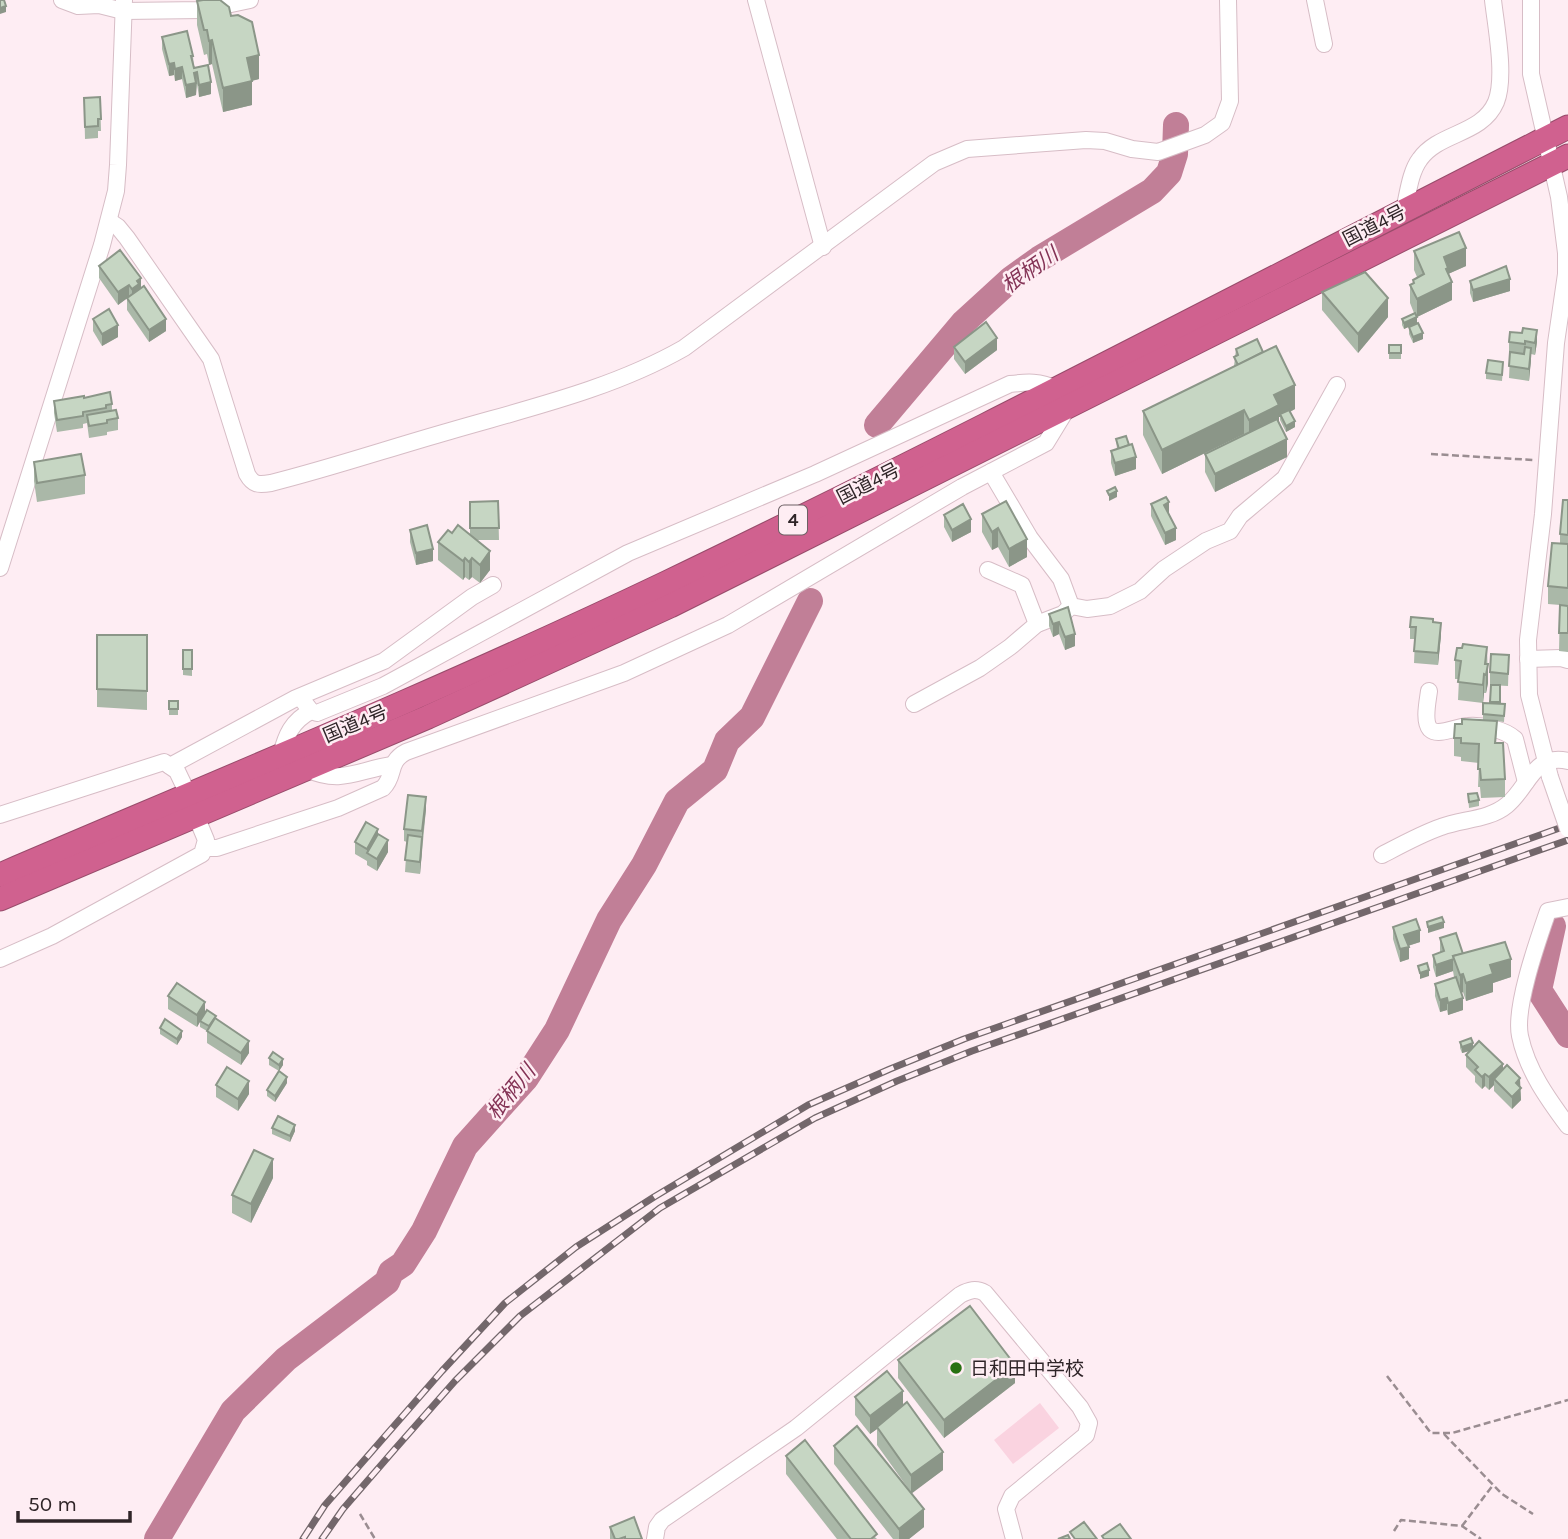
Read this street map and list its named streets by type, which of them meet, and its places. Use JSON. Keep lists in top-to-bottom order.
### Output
{
  "streets": {
    "highway": ["国道4号", "4"]
  },
  "water": ["根柄川"],
  "places": ["日和田中学校"],
  "scale_bar": "50 m"
}
